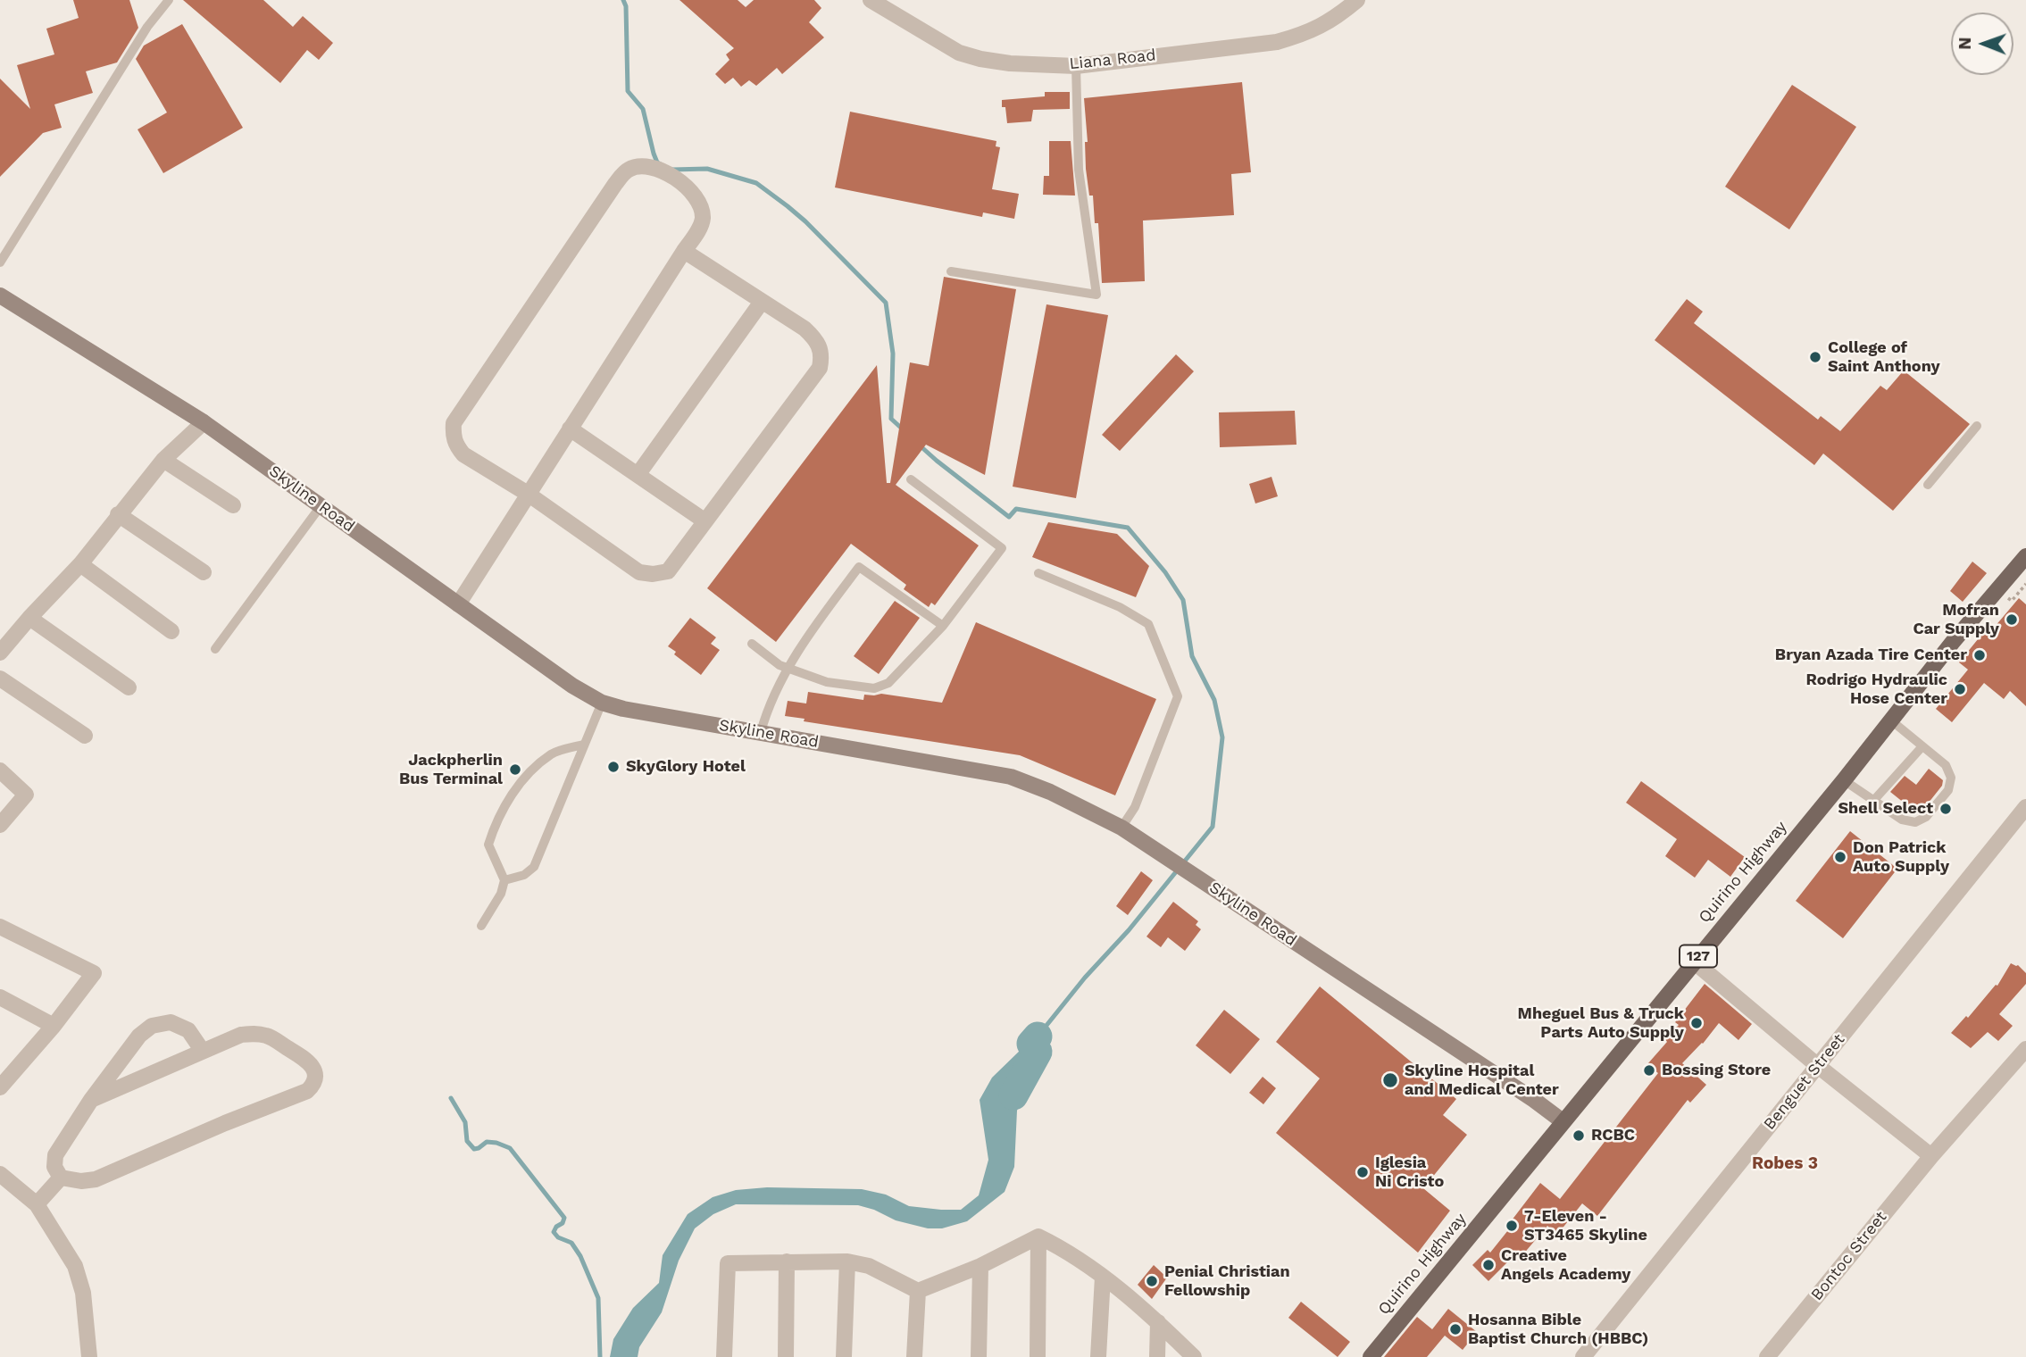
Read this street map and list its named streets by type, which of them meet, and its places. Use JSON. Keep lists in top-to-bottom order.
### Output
{
  "streets": {
    "main road": ["Skyline Road", "Quirino Highway", "127"],
    "street": ["Liana Road", "Benguet Street", "Bontoc Street"]
  },
  "crossings": [
    ["Skyline Road", "Quirino Highway"]
  ],
  "districts": ["Robes 3"],
  "places": [
    "College of Saint Anthony",
    "Mofran Car Supply",
    "Bryan Azada Tire Center",
    "Rodrigo Hydraulic Hose Center",
    "SkyGlory Hotel",
    "Jackpherlin Bus Terminal",
    "Shell Select",
    "Don Patrick Auto Supply",
    "Mheguel Bus & Truck Parts Auto Supply",
    "Bossing Store",
    "Skyline Hospital and Medical Center",
    "RCBC",
    "Iglesia Ni Cristo",
    "7-Eleven - ST3465 Skyline",
    "Creative Angels Academy",
    "Penial Christian Fellowship",
    "Hosanna Bible Baptist Church (HBBC)"
  ],
  "north": "left"
}
